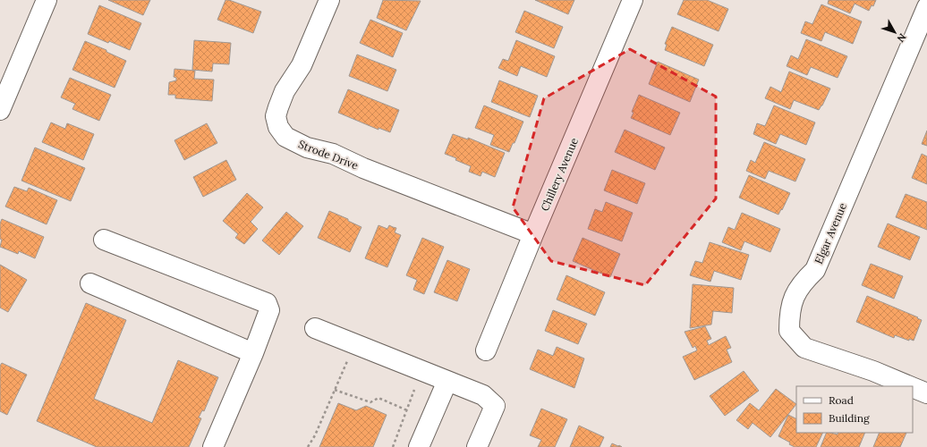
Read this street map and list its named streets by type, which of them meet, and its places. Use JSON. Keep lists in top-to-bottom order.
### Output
{
  "streets": {
    "street": ["Strode Drive", "Chillery Avenue", "Elgar Avenue"]
  },
  "crossings": [
    ["Strode Drive", "Chillery Avenue"]
  ],
  "legend": ["Road", "Building"],
  "north": "bottom right"
}
